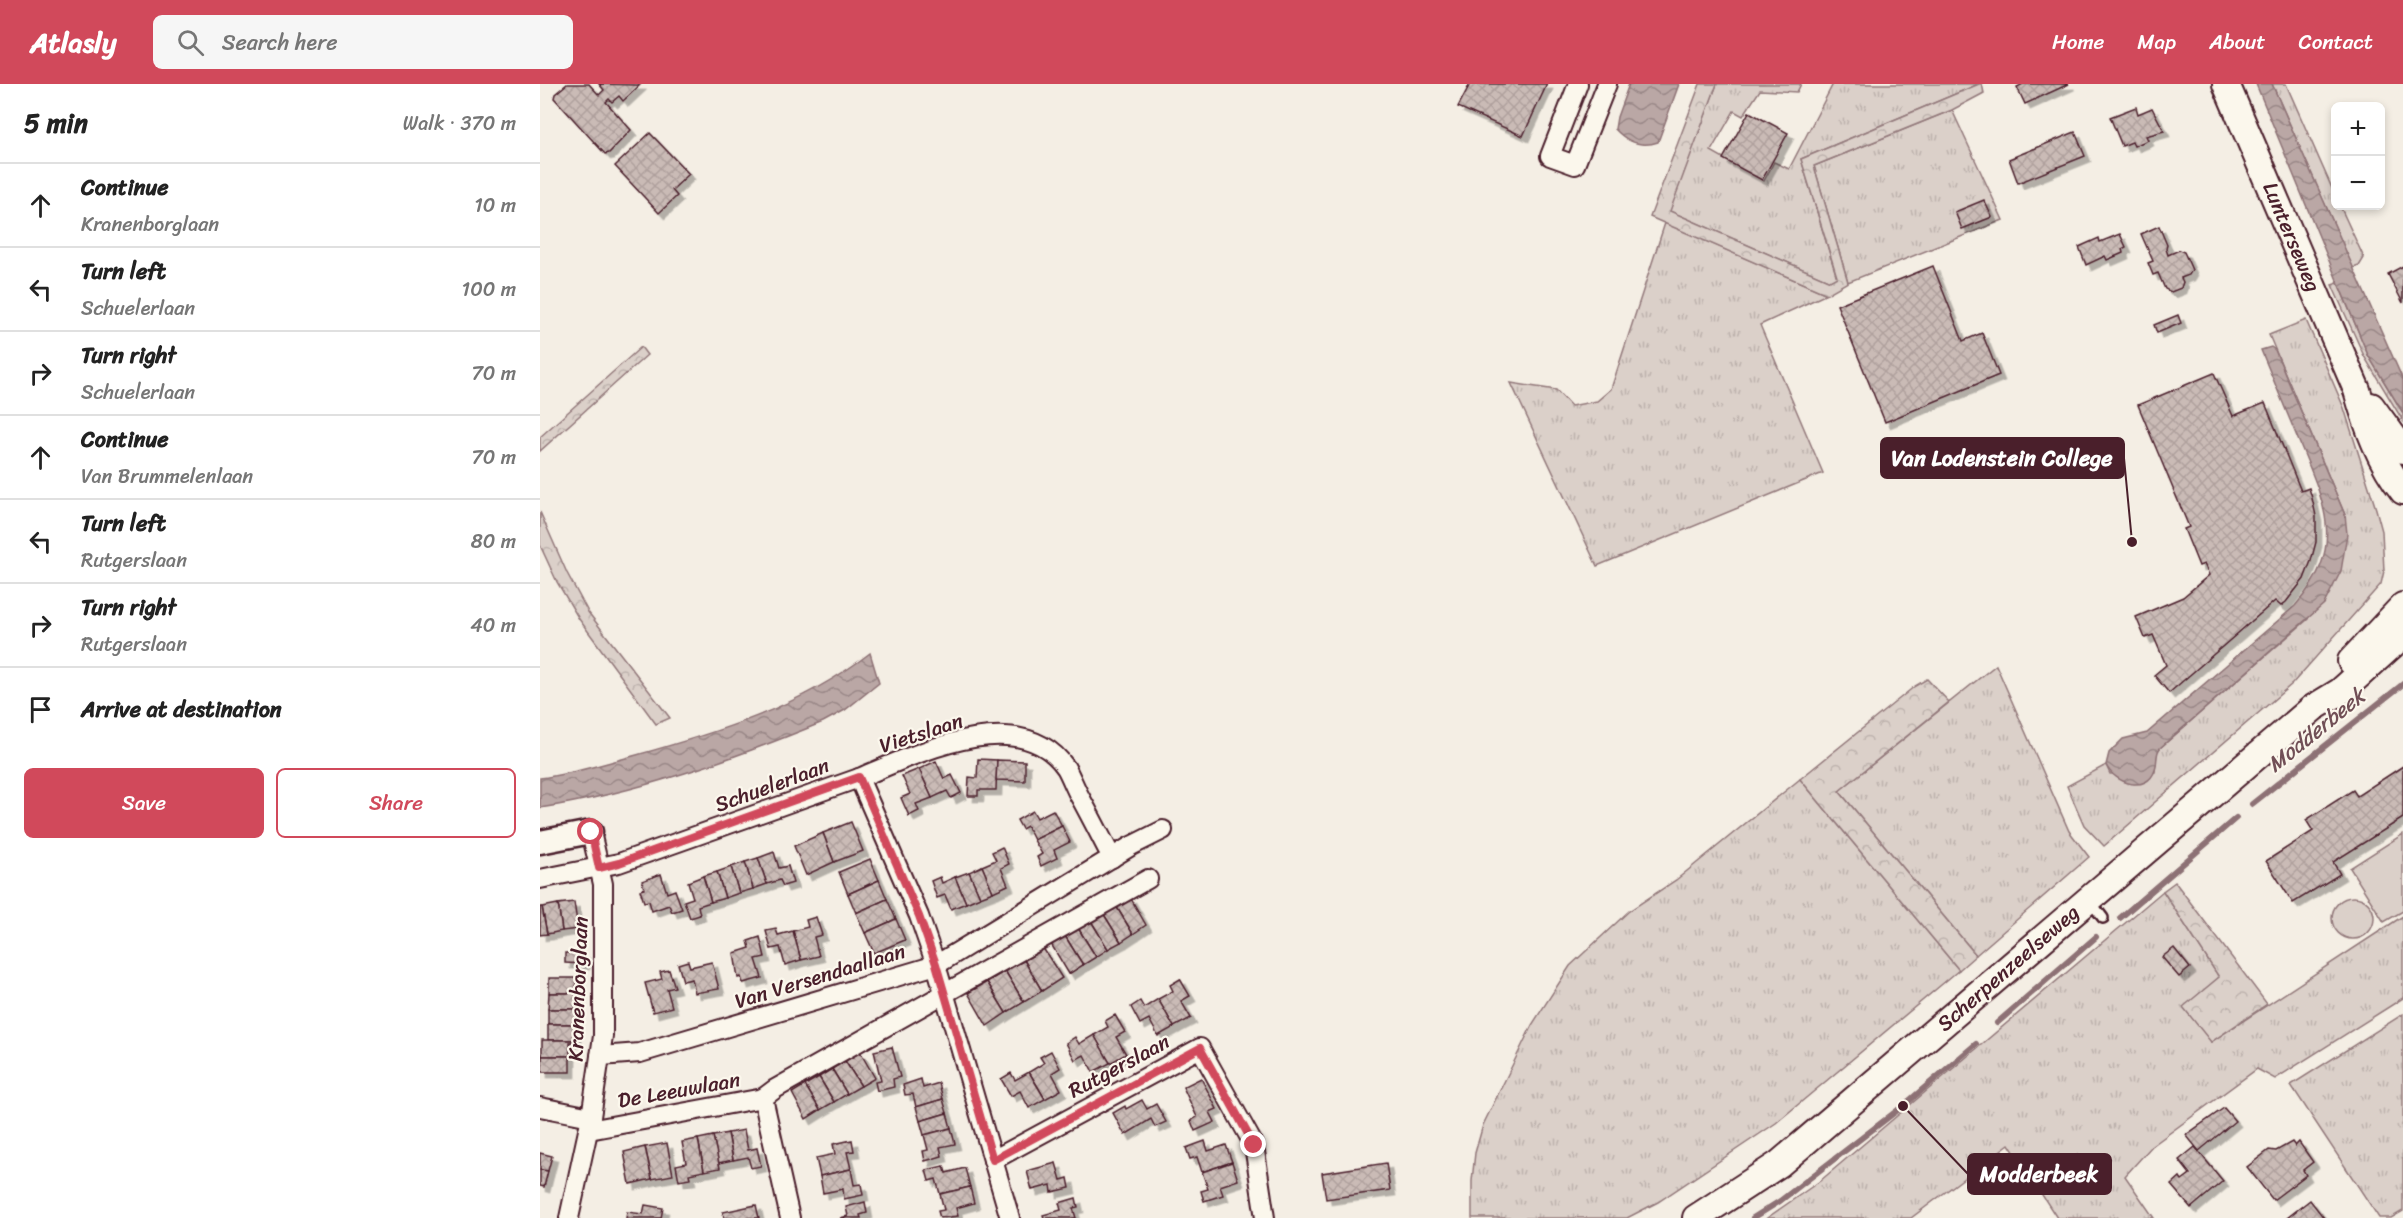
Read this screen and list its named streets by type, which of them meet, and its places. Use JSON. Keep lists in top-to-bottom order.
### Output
{
  "streets": {
    "main road": ["Lunterseweg", "Scherpenzeelseweg"],
    "street": [
      "Vietslaan",
      "Schuelerlaan",
      "Van Versendaallaan",
      "Kranenborglaan",
      "Rutgerslaan",
      "De Leeuwlaan"
    ]
  },
  "crossings": [
    ["Vietslaan", "Schuelerlaan"],
    ["Vietslaan", "Van Versendaallaan"],
    ["Schuelerlaan", "Van Versendaallaan"],
    ["Schuelerlaan", "Kranenborglaan"],
    ["Schuelerlaan", "Rutgerslaan"],
    ["Van Versendaallaan", "Kranenborglaan"],
    ["Kranenborglaan", "De Leeuwlaan"]
  ],
  "water": ["Modderbeek"],
  "places": ["Van Lodenstein College", "Modderbeek"],
  "page": {
    "header": "Atlasly",
    "search": "Search here",
    "nav": [
      "Home",
      "Map",
      "About",
      "Contact"
    ],
    "heading": ["5 min", "Walk · 370 m"],
    "map_buttons": ["+", "−"],
    "list": [
      ["Continue", "Kranenborglaan", "10 m"],
      ["Turn left", "Schuelerlaan", "100 m"],
      ["Turn right", "Schuelerlaan", "70 m"],
      ["Continue", "Van Brummelenlaan", "70 m"],
      ["Turn left", "Rutgerslaan", "80 m"],
      ["Turn right", "Rutgerslaan", "40 m"],
      "Arrive at destination"
    ],
    "buttons": ["Save", "Share"]
  }
}
